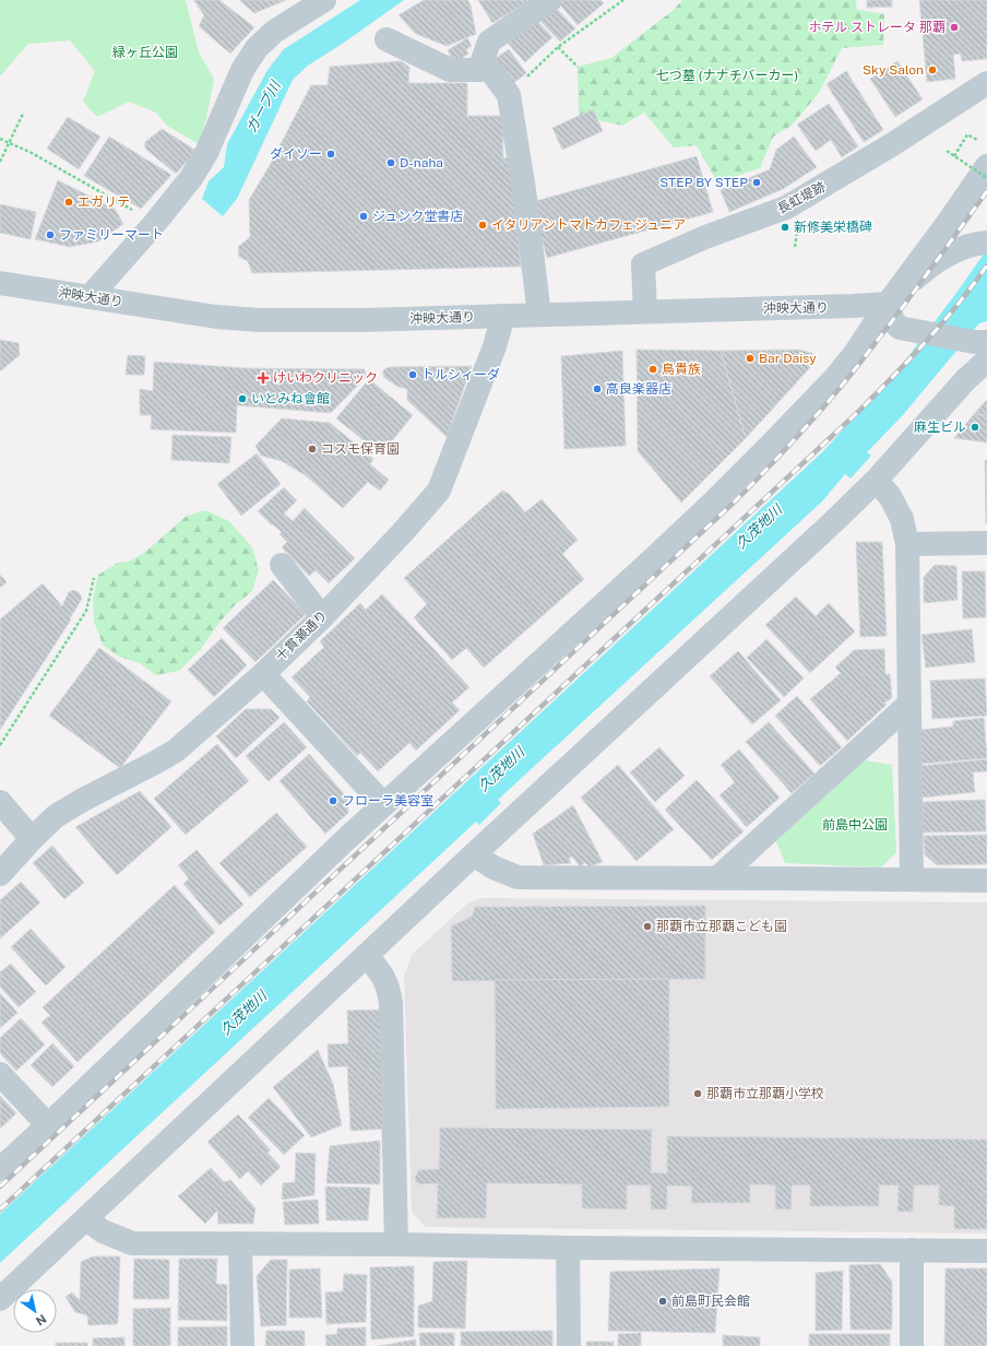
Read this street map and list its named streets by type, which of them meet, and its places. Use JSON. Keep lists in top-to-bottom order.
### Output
{
  "streets": {
    "street": ["長虹堤跡", "沖映大通り", "十貫瀬通り"]
  },
  "crossings": [
    ["長虹堤跡", "沖映大通り"],
    ["沖映大通り", "十貫瀬通り"]
  ],
  "water": ["ガーブ川", "久茂地川"],
  "parks": ["緑ヶ丘公園", "七つ墓 (ナナチバーカー)", "前島中公園"],
  "places": {
    "other": [
      "ホテル ストレータ 那覇",
      "Sky Salon",
      "ダイソー",
      "D-naha",
      "STEP BY STEP",
      "エガリテ",
      "ジュンク堂書店",
      "イタリアントマトカフェジュニア",
      "新修美栄橋碑",
      "ファミリーマート",
      "Bar Daisy",
      "鳥貴族",
      "トルシィーダ",
      "高良楽器店",
      "いとみね會館",
      "麻生ビル",
      "コスモ保育園",
      "フローラ美容室",
      "那覇市立那覇こども園",
      "那覇市立那覇小学校",
      "前島町民会館"
    ],
    "health": ["けいわクリニック"]
  },
  "north": "bottom right"
}
